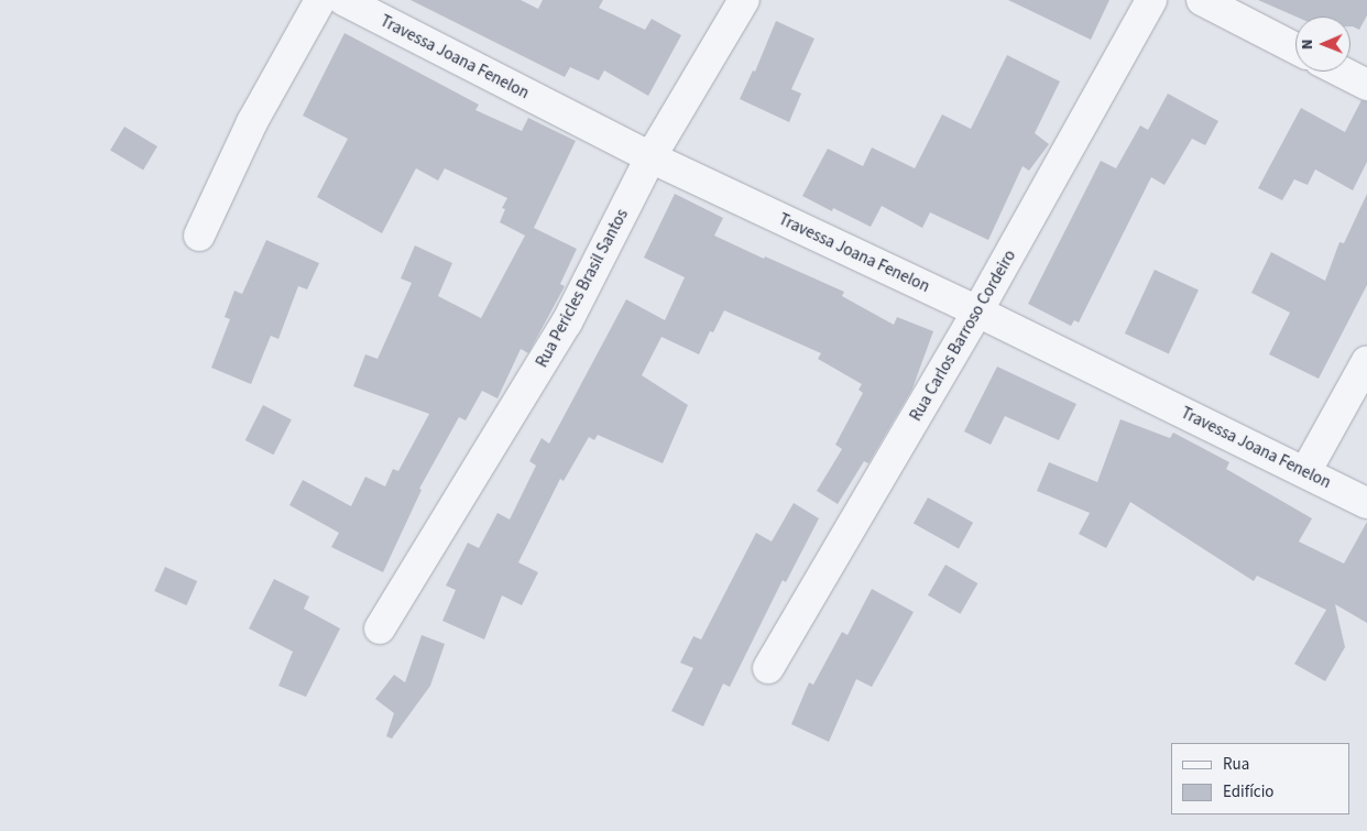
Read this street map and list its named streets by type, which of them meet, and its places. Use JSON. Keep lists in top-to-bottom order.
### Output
{
  "streets": {
    "street": ["Travessa Joana Fenelon", "Rua Pericles Brasil Santos", "Rua Carlos Barroso Cordeiro"]
  },
  "crossings": [
    ["Travessa Joana Fenelon", "Rua Pericles Brasil Santos"],
    ["Travessa Joana Fenelon", "Rua Carlos Barroso Cordeiro"]
  ],
  "legend": ["Rua", "Edifício"],
  "north": "left"
}
